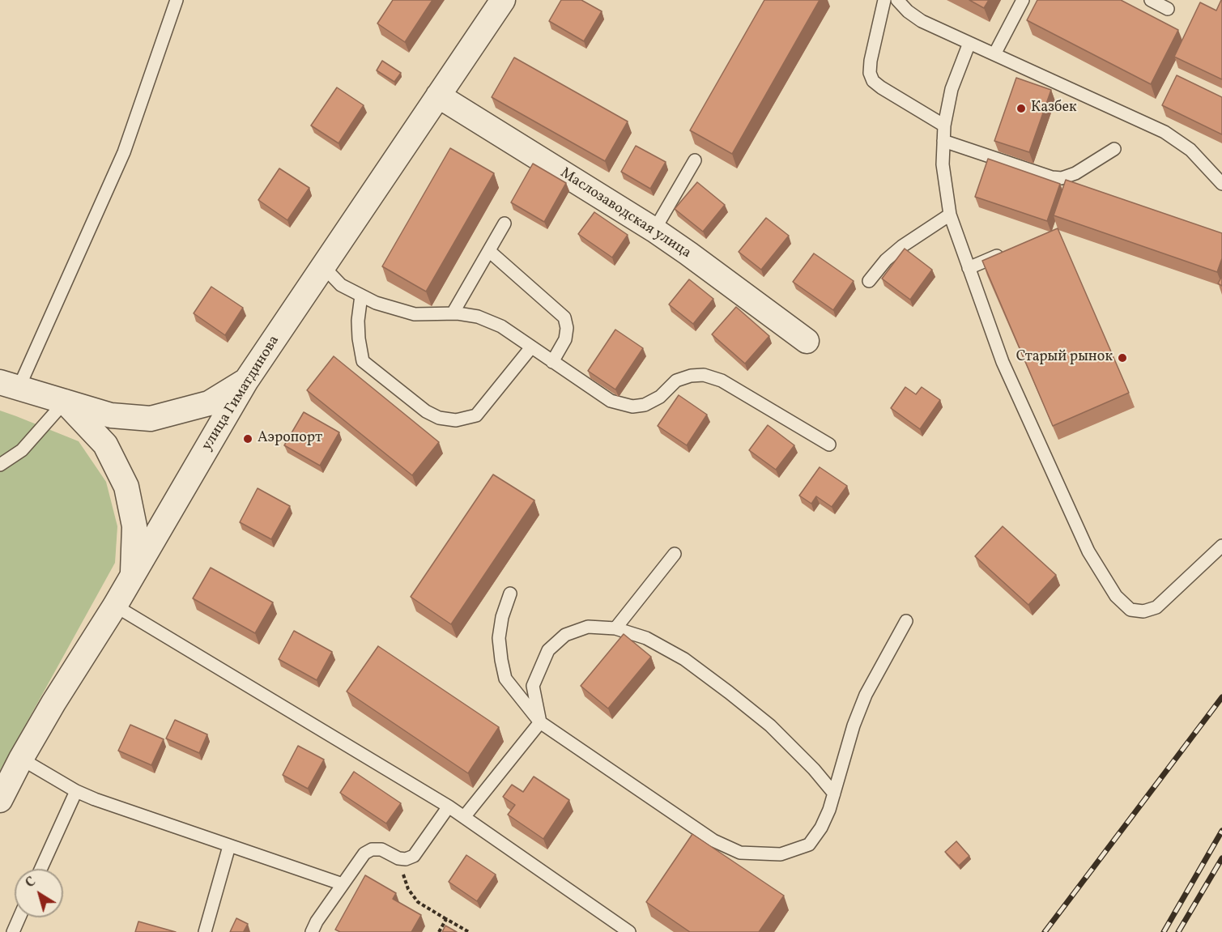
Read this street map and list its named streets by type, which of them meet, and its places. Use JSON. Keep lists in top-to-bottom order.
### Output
{
  "streets": {
    "street": ["Маслозаводская улица", "улица Гиматдинова"]
  },
  "crossings": [
    ["Маслозаводская улица", "улица Гиматдинова"]
  ],
  "places": ["Казбек", "Старый рынок", "Аэропорт"],
  "north": "top left"
}
